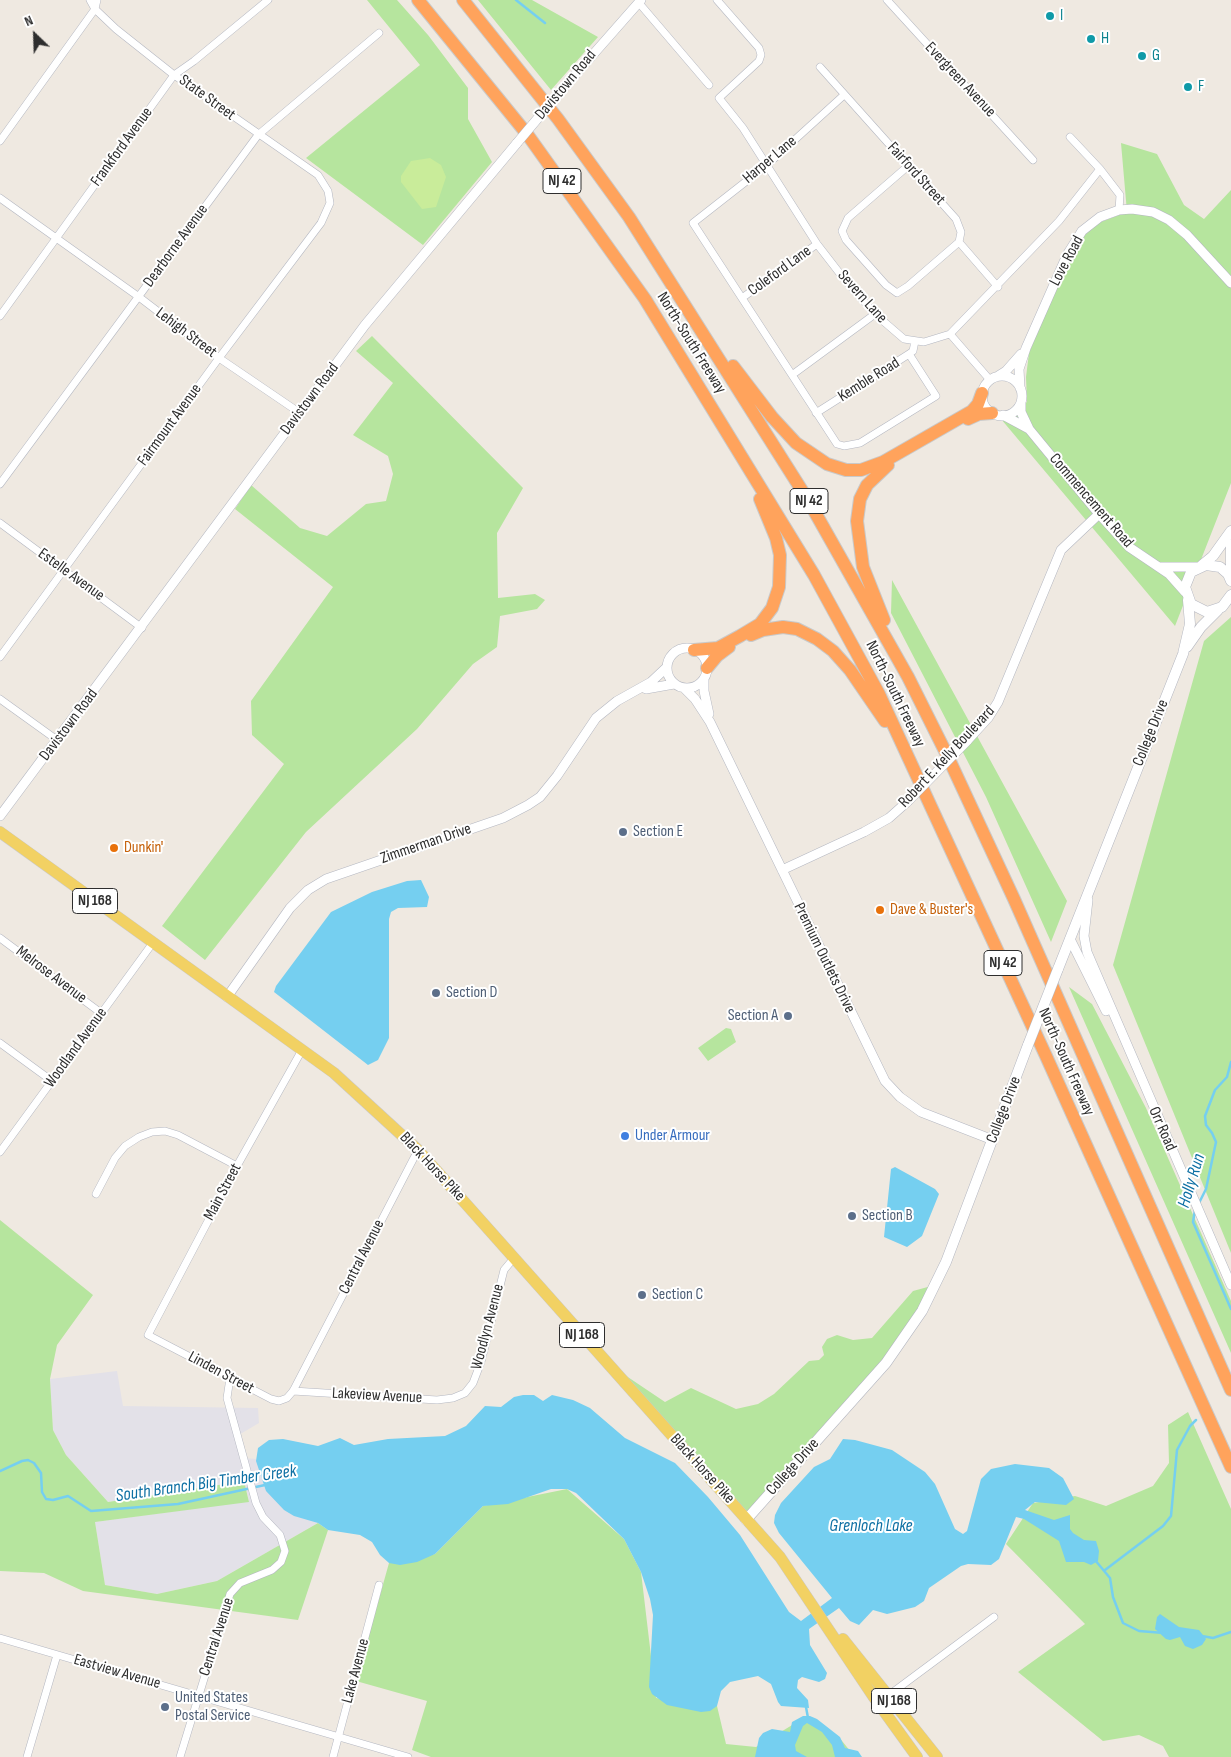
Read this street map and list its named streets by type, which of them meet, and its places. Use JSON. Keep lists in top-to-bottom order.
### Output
{
  "streets": {
    "highway": ["NJ 42", "North-South Freeway"],
    "main road": ["College Drive", "NJ 168", "Black Horse Pike"],
    "street": [
      "Evergreen Avenue",
      "Davistown Road",
      "State Street",
      "Frankford Avenue",
      "Harper Lane",
      "Fairford Street",
      "Dearborne Avenue",
      "Love Road",
      "Coleford Lane",
      "Severn Lane",
      "Lehigh Street",
      "Kemble Road",
      "Fairmount Avenue",
      "Commencement Road",
      "Estelle Avenue",
      "Robert E. Kelly Boulevard",
      "Zimmerman Drive",
      "Premium Outlets Drive",
      "Melrose Avenue",
      "Woodland Avenue",
      "Orr Road",
      "Main Street",
      "Central Avenue",
      "Woodlyn Avenue",
      "Linden Street",
      "Lakeview Avenue",
      "Lake Avenue",
      "Eastview Avenue"
    ]
  },
  "crossings": [
    ["Davistown Road", "Lehigh Street"],
    ["Davistown Road", "Estelle Avenue"],
    ["State Street", "Frankford Avenue"],
    ["State Street", "Dearborne Avenue"],
    ["State Street", "Fairmount Avenue"],
    ["Frankford Avenue", "Lehigh Street"],
    ["Harper Lane", "Fairford Street"],
    ["Harper Lane", "Coleford Lane"],
    ["Harper Lane", "Severn Lane"],
    ["Dearborne Avenue", "Lehigh Street"],
    ["Love Road", "Commencement Road"],
    ["Coleford Lane", "Severn Lane"],
    ["Severn Lane", "Kemble Road"],
    ["Lehigh Street", "Fairmount Avenue"],
    ["Fairmount Avenue", "Estelle Avenue"],
    ["Commencement Road", "College Drive"],
    ["Commencement Road", "Robert E. Kelly Boulevard"],
    ["College Drive", "Premium Outlets Drive"],
    ["College Drive", "Orr Road"],
    ["College Drive", "Black Horse Pike"],
    ["Robert E. Kelly Boulevard", "Premium Outlets Drive"],
    ["Zimmerman Drive", "Premium Outlets Drive"],
    ["Zimmerman Drive", "Black Horse Pike"],
    ["Melrose Avenue", "Woodland Avenue"],
    ["Woodland Avenue", "Black Horse Pike"],
    ["Black Horse Pike", "Main Street"],
    ["Black Horse Pike", "Central Avenue"],
    ["Black Horse Pike", "Woodlyn Avenue"],
    ["Main Street", "Linden Street"],
    ["Central Avenue", "Linden Street"],
    ["Central Avenue", "Lakeview Avenue"],
    ["Central Avenue", "Eastview Avenue"],
    ["Woodlyn Avenue", "Lakeview Avenue"],
    ["Linden Street", "Lakeview Avenue"],
    ["Lake Avenue", "Eastview Avenue"]
  ],
  "water": ["Holly Run", "South Branch Big Timber Creek", "Grenloch Lake"],
  "places": [
    "I",
    "H",
    "G",
    "F",
    "Section E",
    "Dunkin'",
    "Dave & Buster's",
    "Section D",
    "Section A",
    "Under Armour",
    "Section B",
    "Section C",
    "United States Postal Service"
  ],
  "north": "top left"
}
